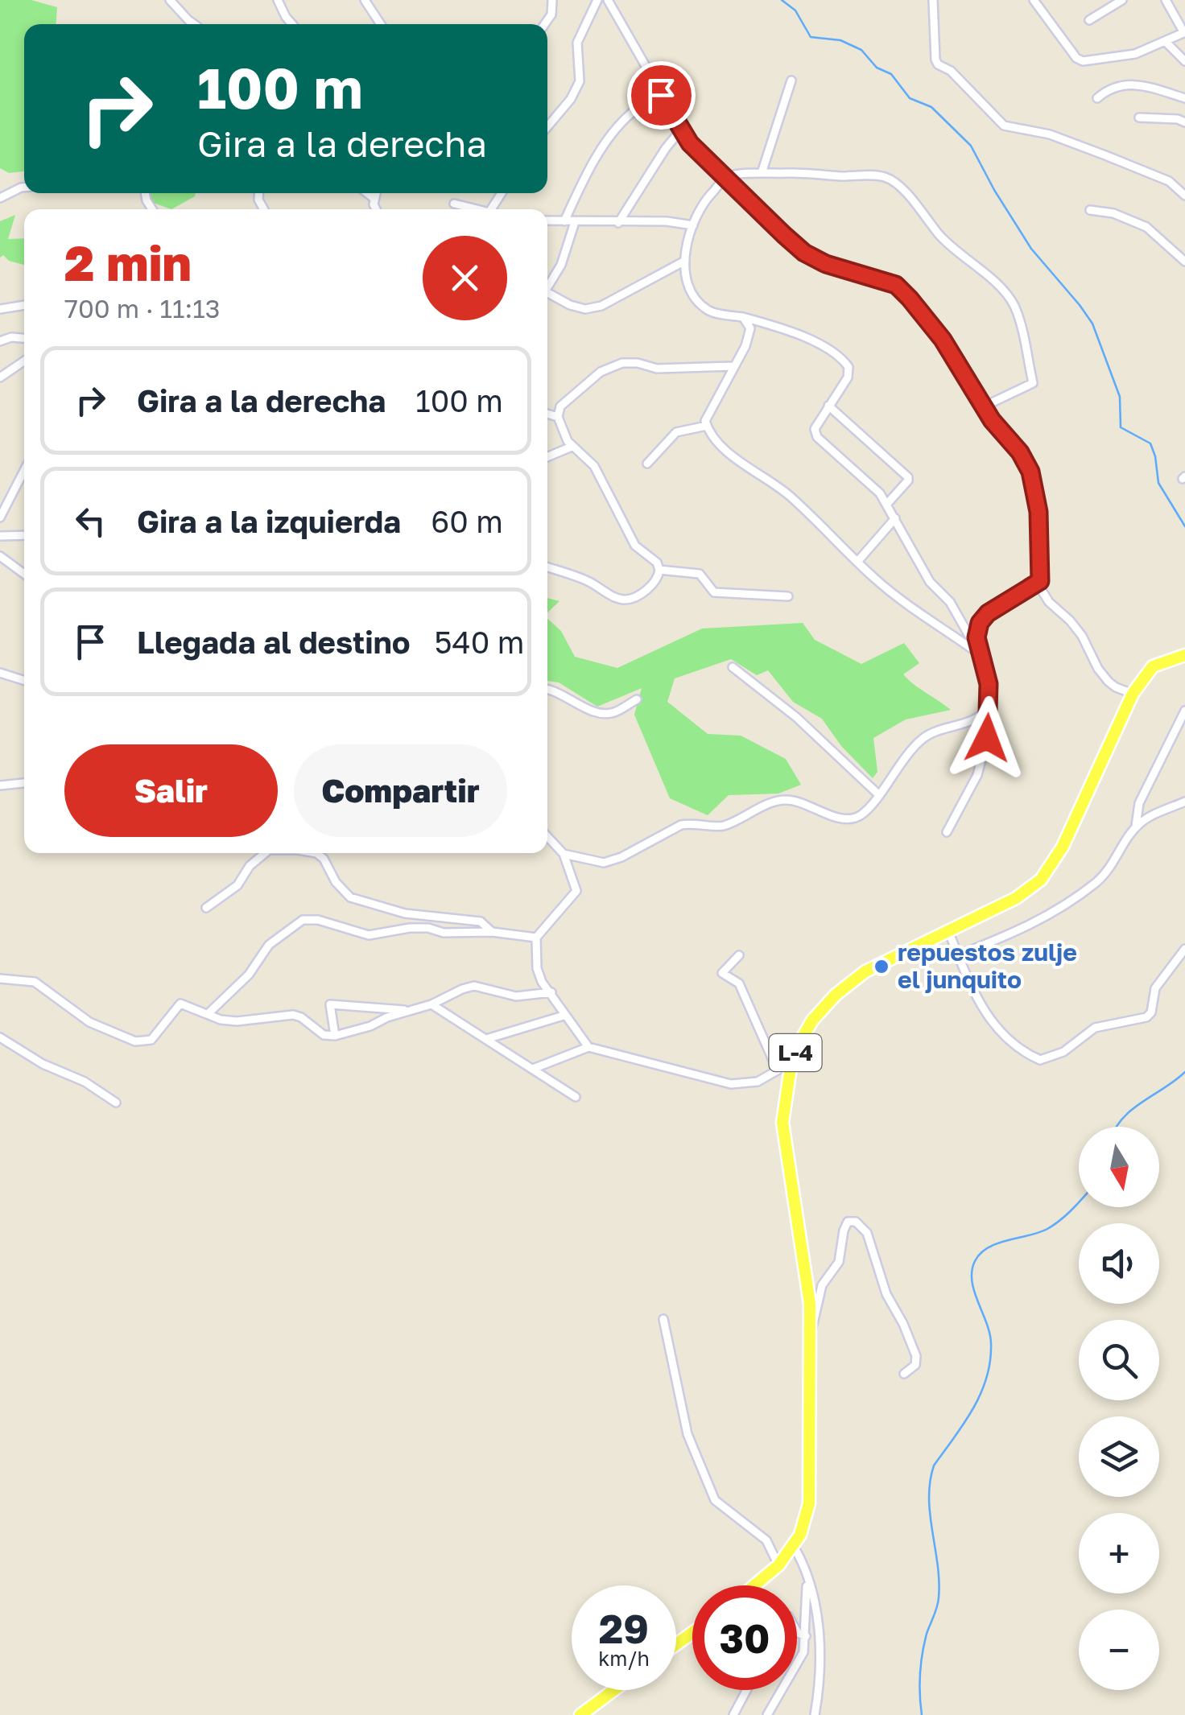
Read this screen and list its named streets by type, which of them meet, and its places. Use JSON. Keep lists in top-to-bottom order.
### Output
{
  "streets": {
    "main road": ["L-4"]
  },
  "places": ["repuestos zulje el junquito"],
  "north": "bottom",
  "page": {
    "turn": ["100 m", "Gira a la derecha"],
    "heading": ["2 min", "700 m · 11:13"],
    "list": [
      {
        "name": "Gira a la derecha",
        "value": "100 m"
      },
      {
        "name": "Gira a la izquierda",
        "value": "60 m"
      },
      {
        "name": "Llegada al destino",
        "value": "540 m"
      }
    ],
    "buttons": ["Salir", "Compartir"],
    "map_buttons": ["+", "−"],
    "speed": "29 km/h",
    "limit": "30"
  }
}
